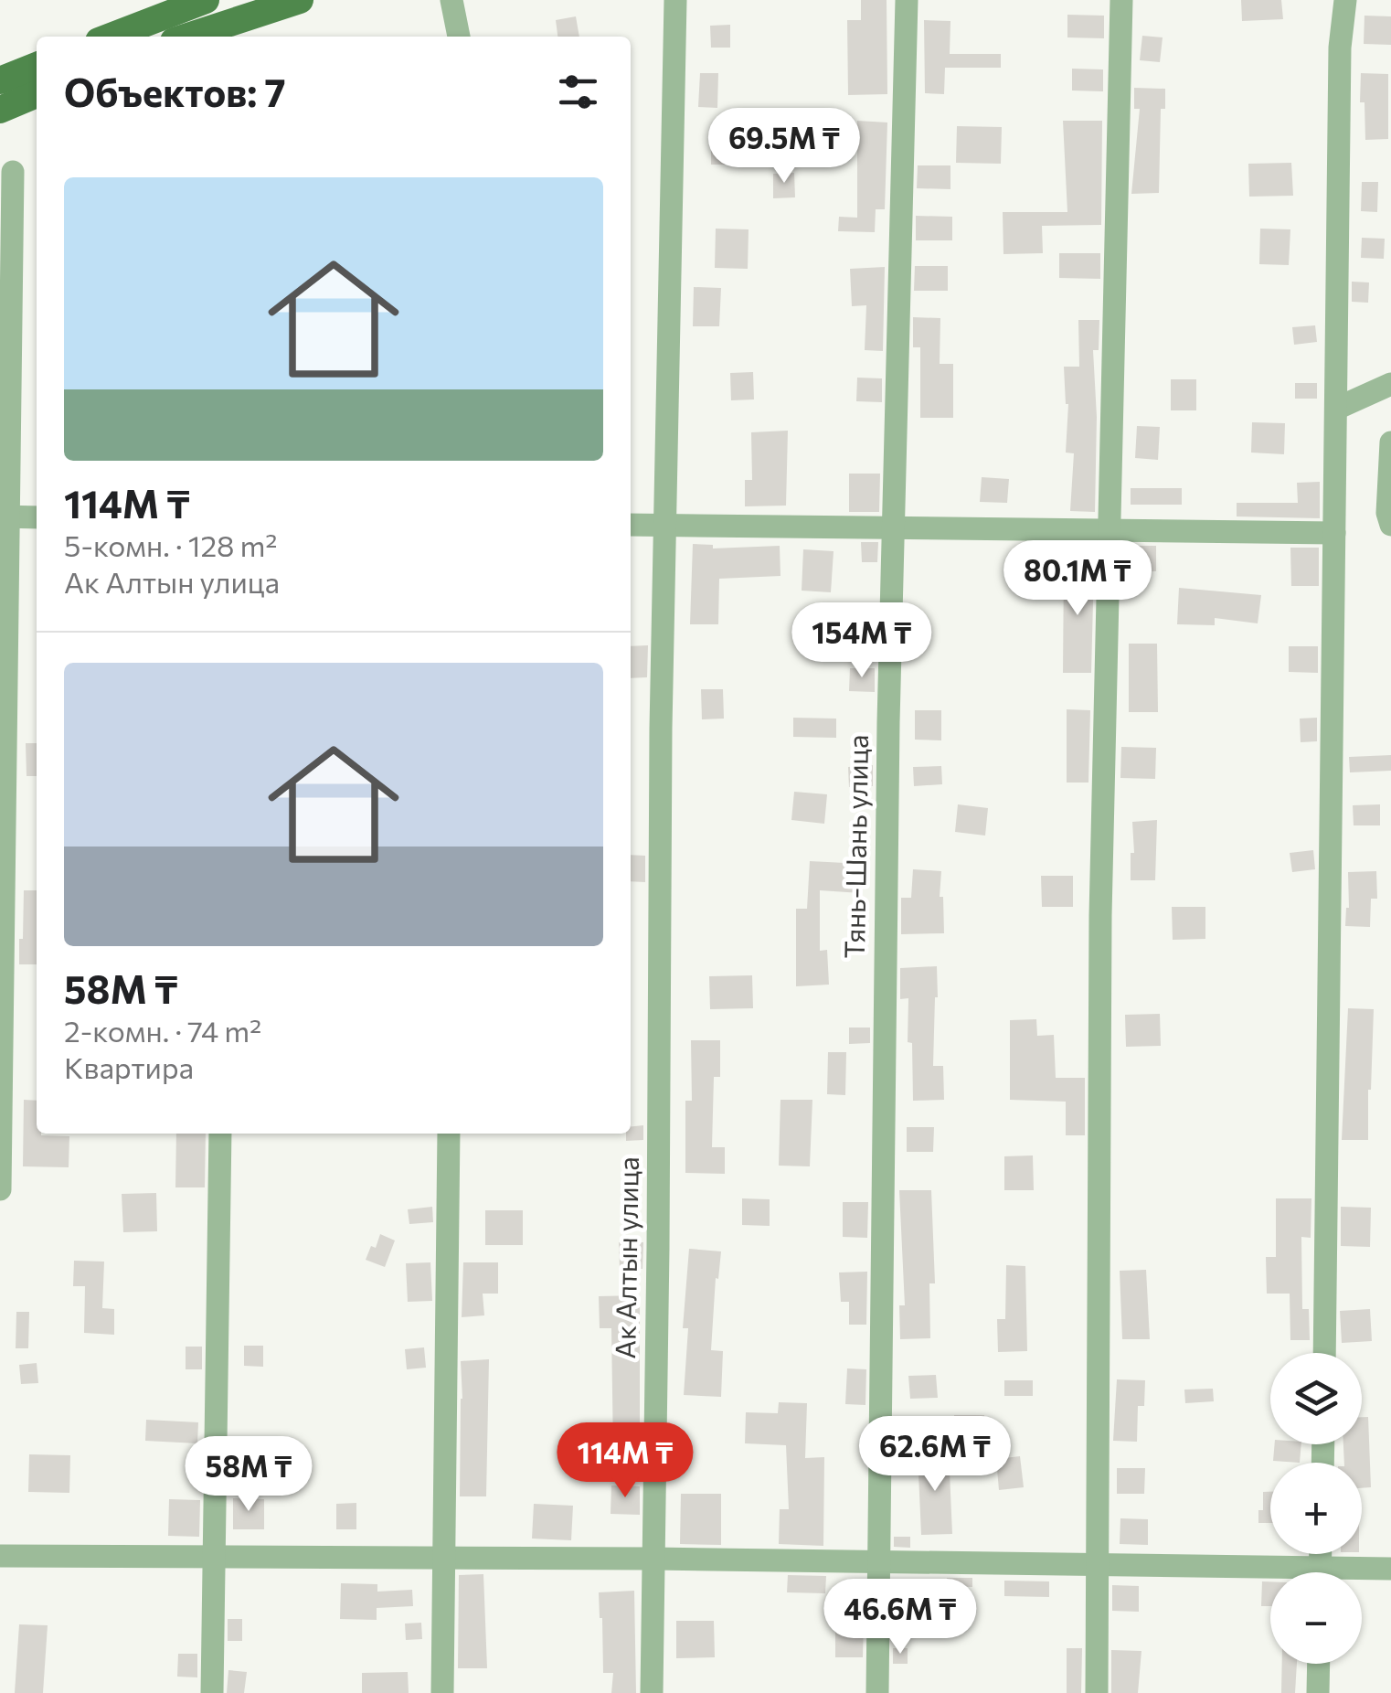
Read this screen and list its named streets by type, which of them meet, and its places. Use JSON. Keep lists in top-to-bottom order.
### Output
{
  "streets": {
    "street": ["Тянь-Шань улица", "Ак Алтын улица"]
  },
  "page": {
    "heading": "Объектов: 7",
    "price": [
      "69.5M ₸",
      "80.1M ₸",
      "154M ₸",
      "62.6M ₸",
      "114M ₸",
      "58M ₸",
      "46.6M ₸"
    ],
    "list": [
      {
        "name": "114M ₸",
        "note": "5-комн. · 128 m² · Ак Алтын улица"
      },
      {
        "name": "58M ₸",
        "note": "2-комн. · 74 m² · Квартира"
      }
    ],
    "map_buttons": ["+", "−"]
  }
}
